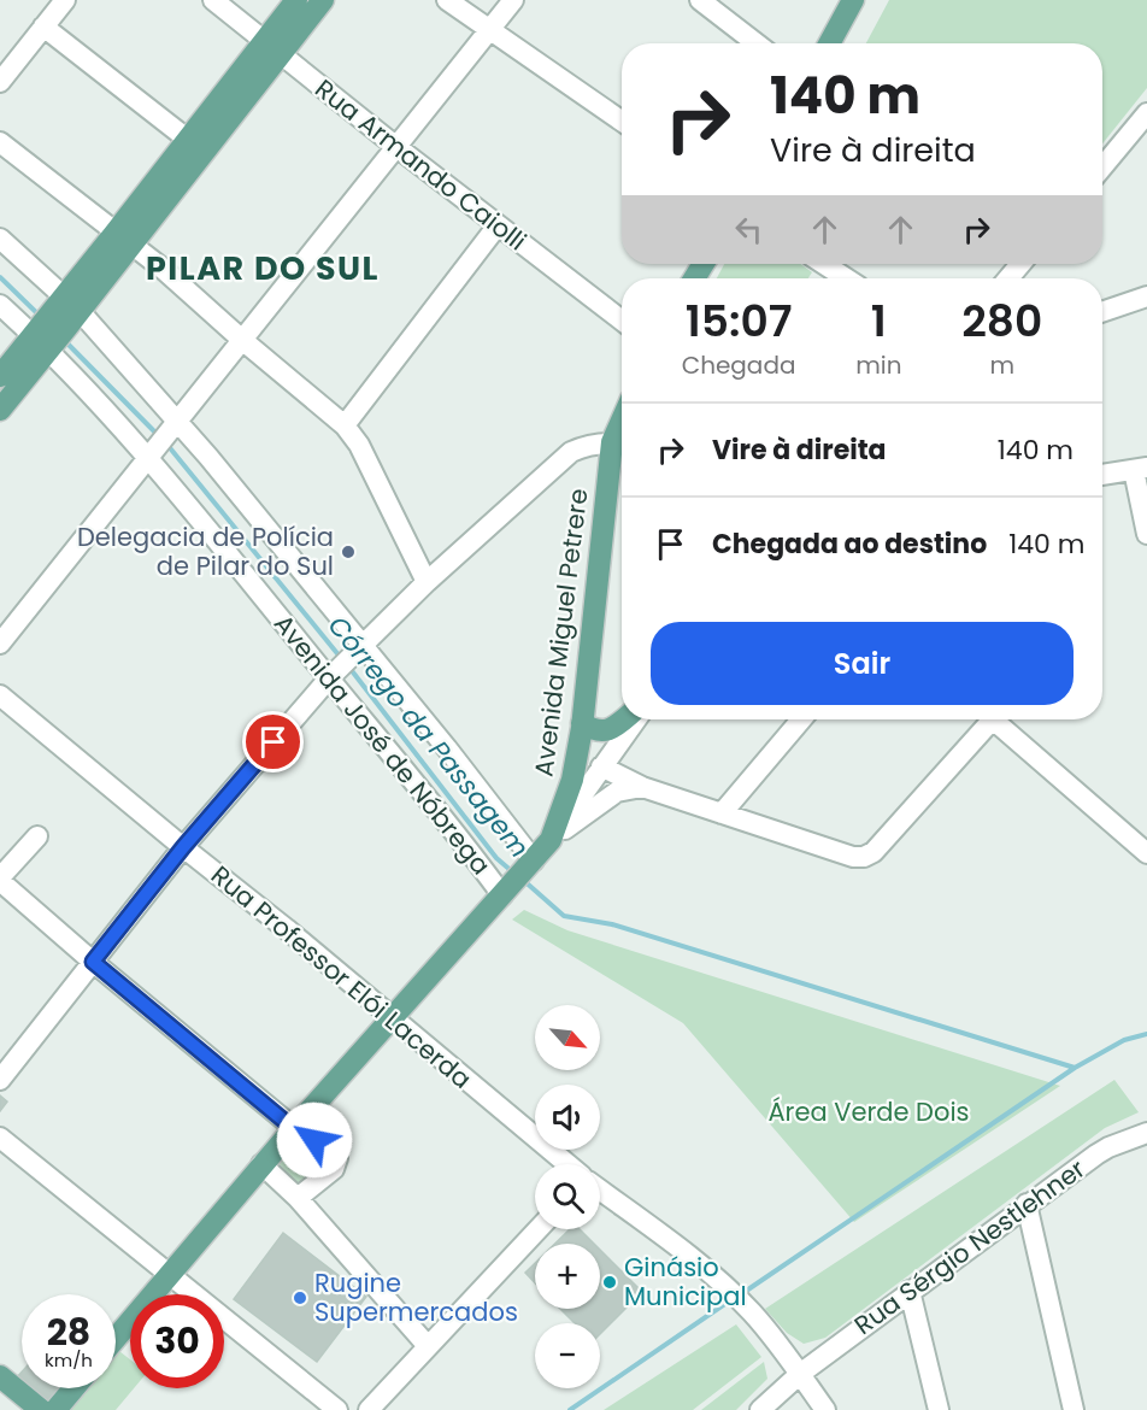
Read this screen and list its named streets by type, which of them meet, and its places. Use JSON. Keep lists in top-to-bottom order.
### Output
{
  "streets": {
    "main road": ["Avenida Miguel Petrere"],
    "street": [
      "Rua Armando Caiolli",
      "Avenida José de Nóbrega",
      "Rua Professor Elói Lacerda",
      "Rua Sérgio Nestlehner"
    ]
  },
  "crossings": [
    ["Avenida Miguel Petrere", "Avenida José de Nóbrega"],
    ["Avenida Miguel Petrere", "Rua Professor Elói Lacerda"]
  ],
  "districts": ["PILAR DO SUL"],
  "water": ["Córrego da Passagem"],
  "parks": ["Área Verde Dois"],
  "places": ["Delegacia de Polícia de Pilar do Sul", "Ginásio Municipal", "Rugine Supermercados"],
  "north": "bottom right",
  "page": {
    "turn": ["140 m", "Vire à direita"],
    "eta": [
      "15:07",
      "Chegada",
      "1",
      "min",
      "280",
      "m"
    ],
    "list": [
      {
        "name": "Vire à direita",
        "value": "140 m"
      },
      {
        "name": "Chegada ao destino",
        "value": "140 m"
      }
    ],
    "buttons": "Sair",
    "map_buttons": ["+", "−"],
    "speed": "28 km/h",
    "limit": "30"
  }
}
